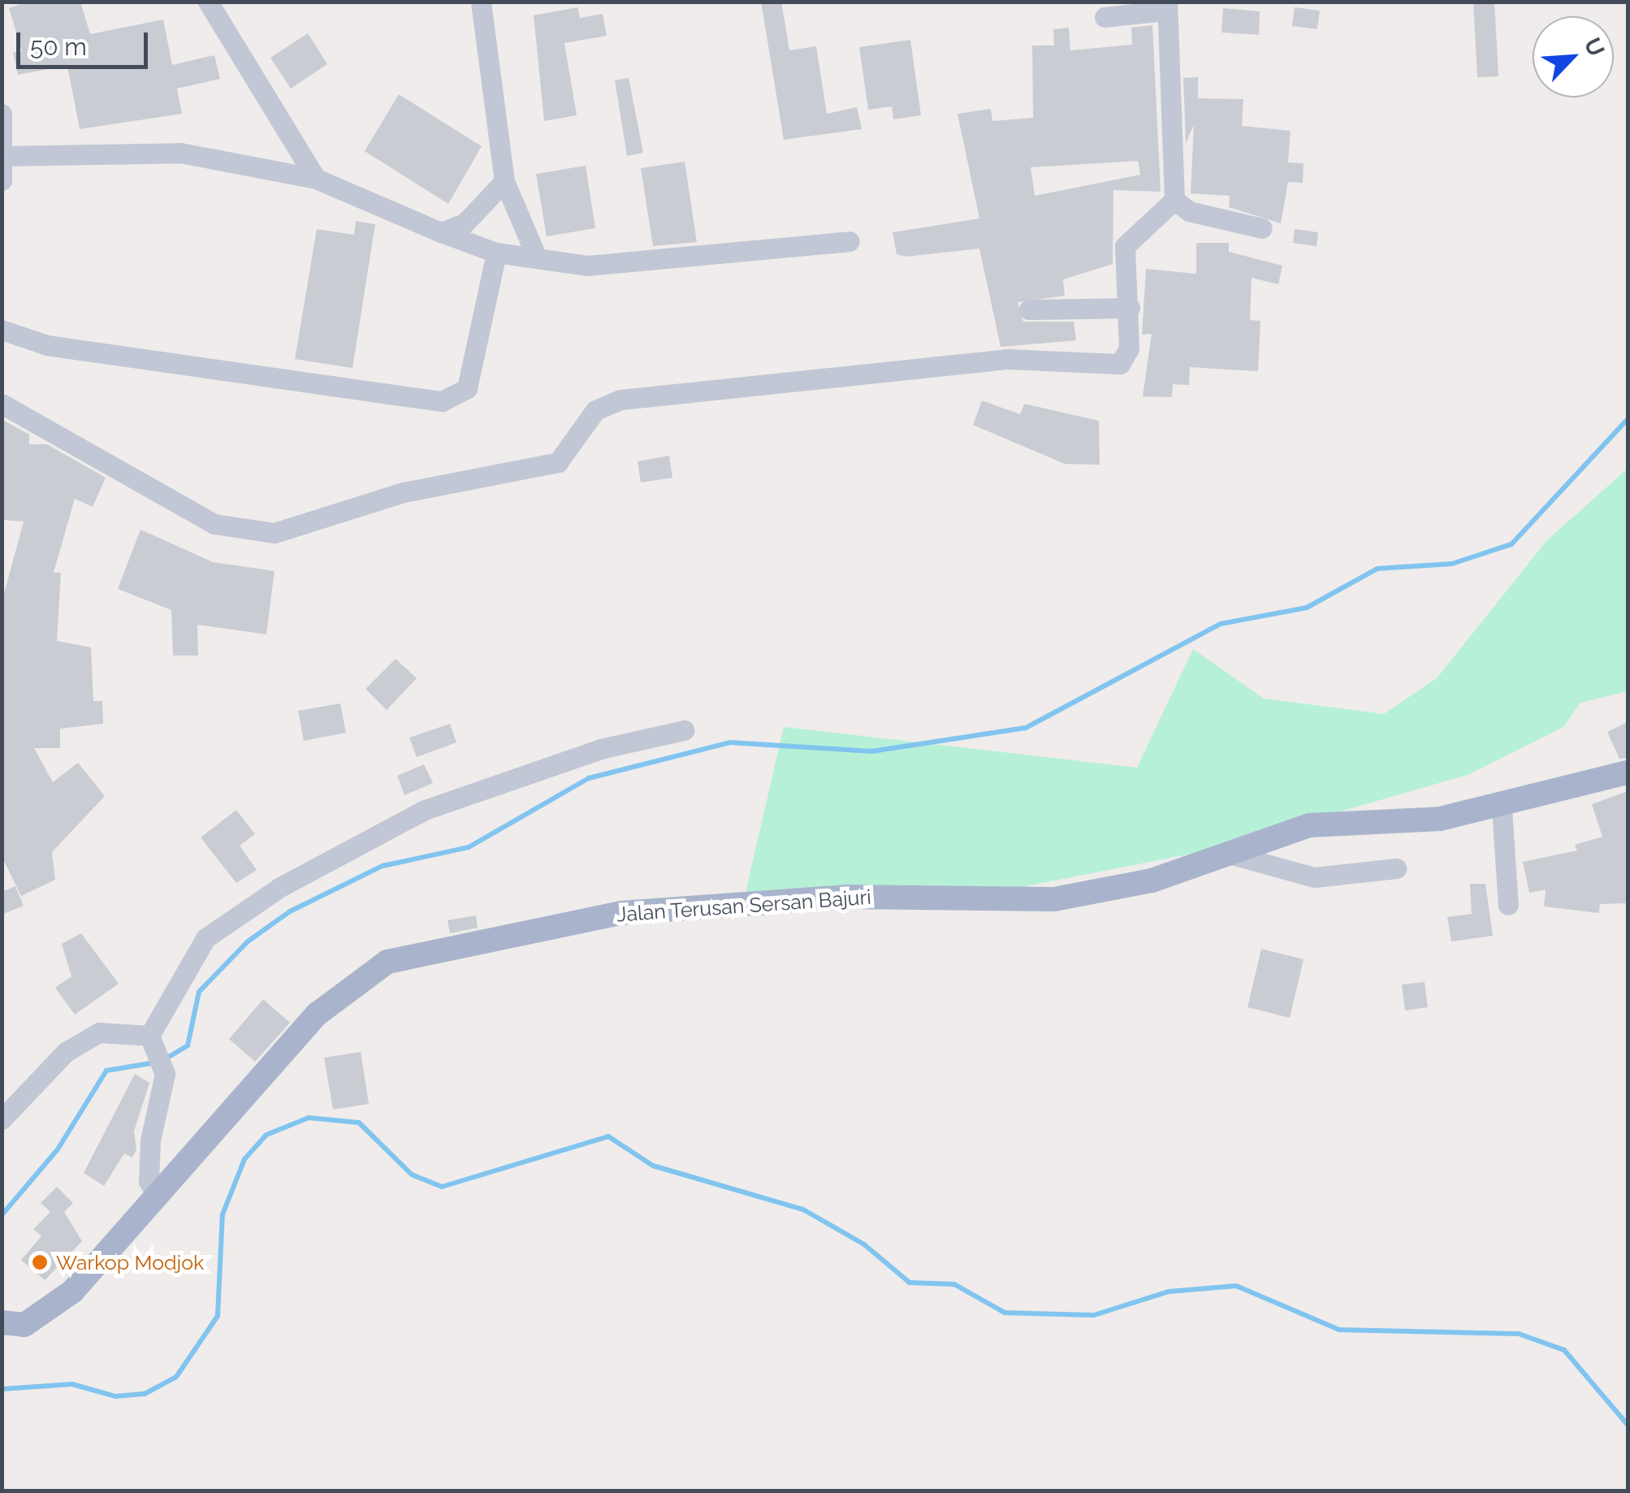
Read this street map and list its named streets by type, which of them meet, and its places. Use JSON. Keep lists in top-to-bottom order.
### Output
{
  "streets": {
    "main road": ["Jalan Terusan Sersan Bajuri"]
  },
  "places": ["Warkop Modjok"],
  "scale_bar": "50 m",
  "north": "top right"
}
